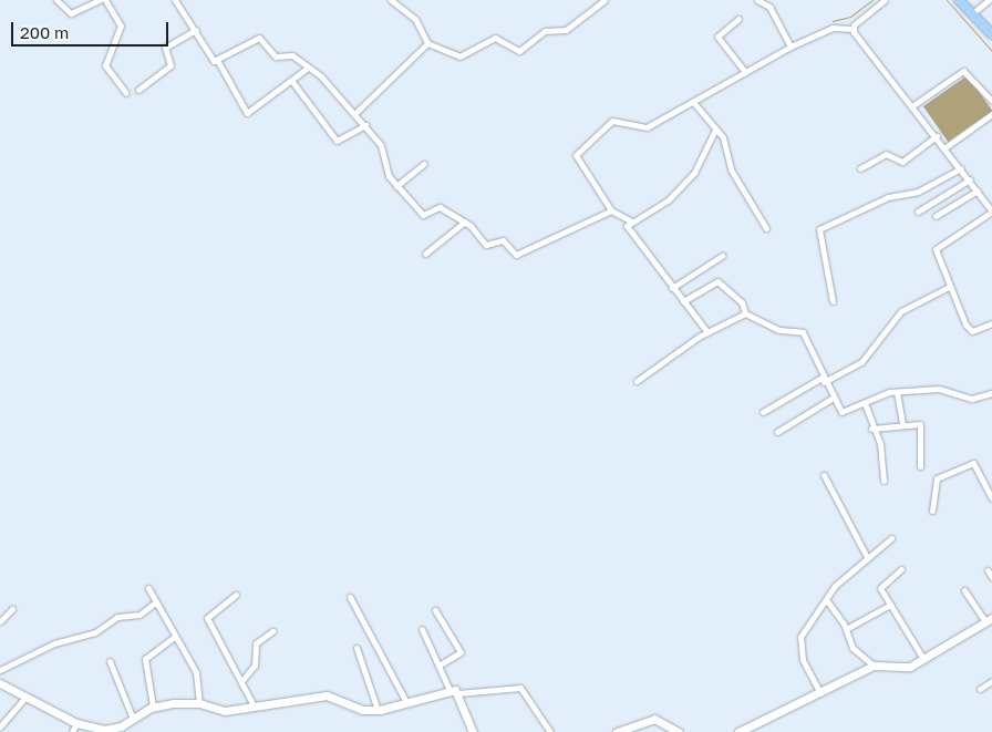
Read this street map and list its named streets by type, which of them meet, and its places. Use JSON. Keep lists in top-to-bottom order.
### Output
{
  "scale_bar": "200 m"
}
